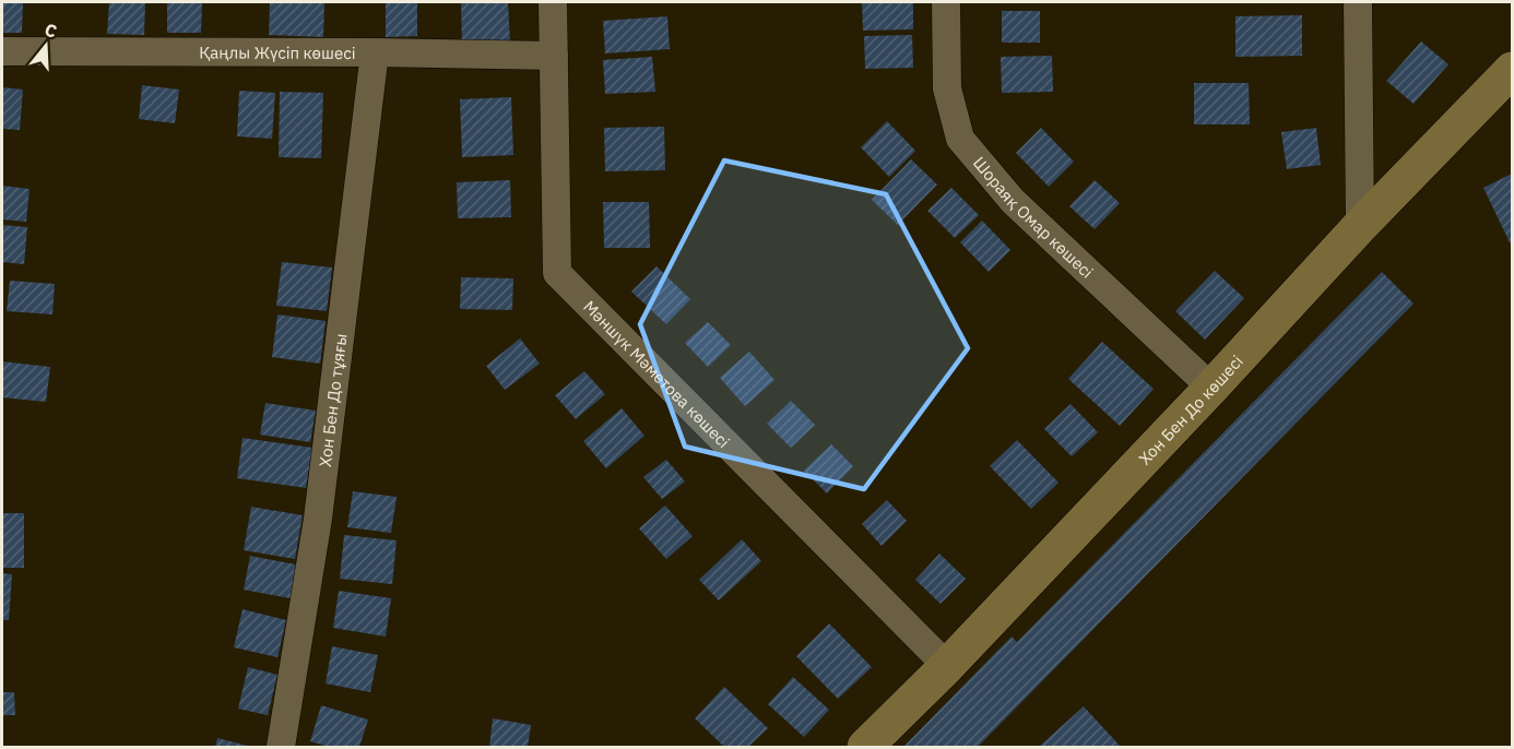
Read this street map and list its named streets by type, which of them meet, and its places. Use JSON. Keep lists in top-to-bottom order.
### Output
{
  "streets": {
    "street": [
      "Қаңлы Жүсіп көшесі",
      "Шораяқ Омар көшесі",
      "Мәншүк Мәметова көшесі",
      "Хон Бен До тұяғы",
      "Хон Бен До көшесі"
    ]
  },
  "crossings": [
    ["Қаңлы Жүсіп көшесі", "Мәншүк Мәметова көшесі"],
    ["Қаңлы Жүсіп көшесі", "Хон Бен До тұяғы"],
    ["Шораяқ Омар көшесі", "Хон Бен До көшесі"],
    ["Мәншүк Мәметова көшесі", "Хон Бен До көшесі"]
  ],
  "north": "top"
}
